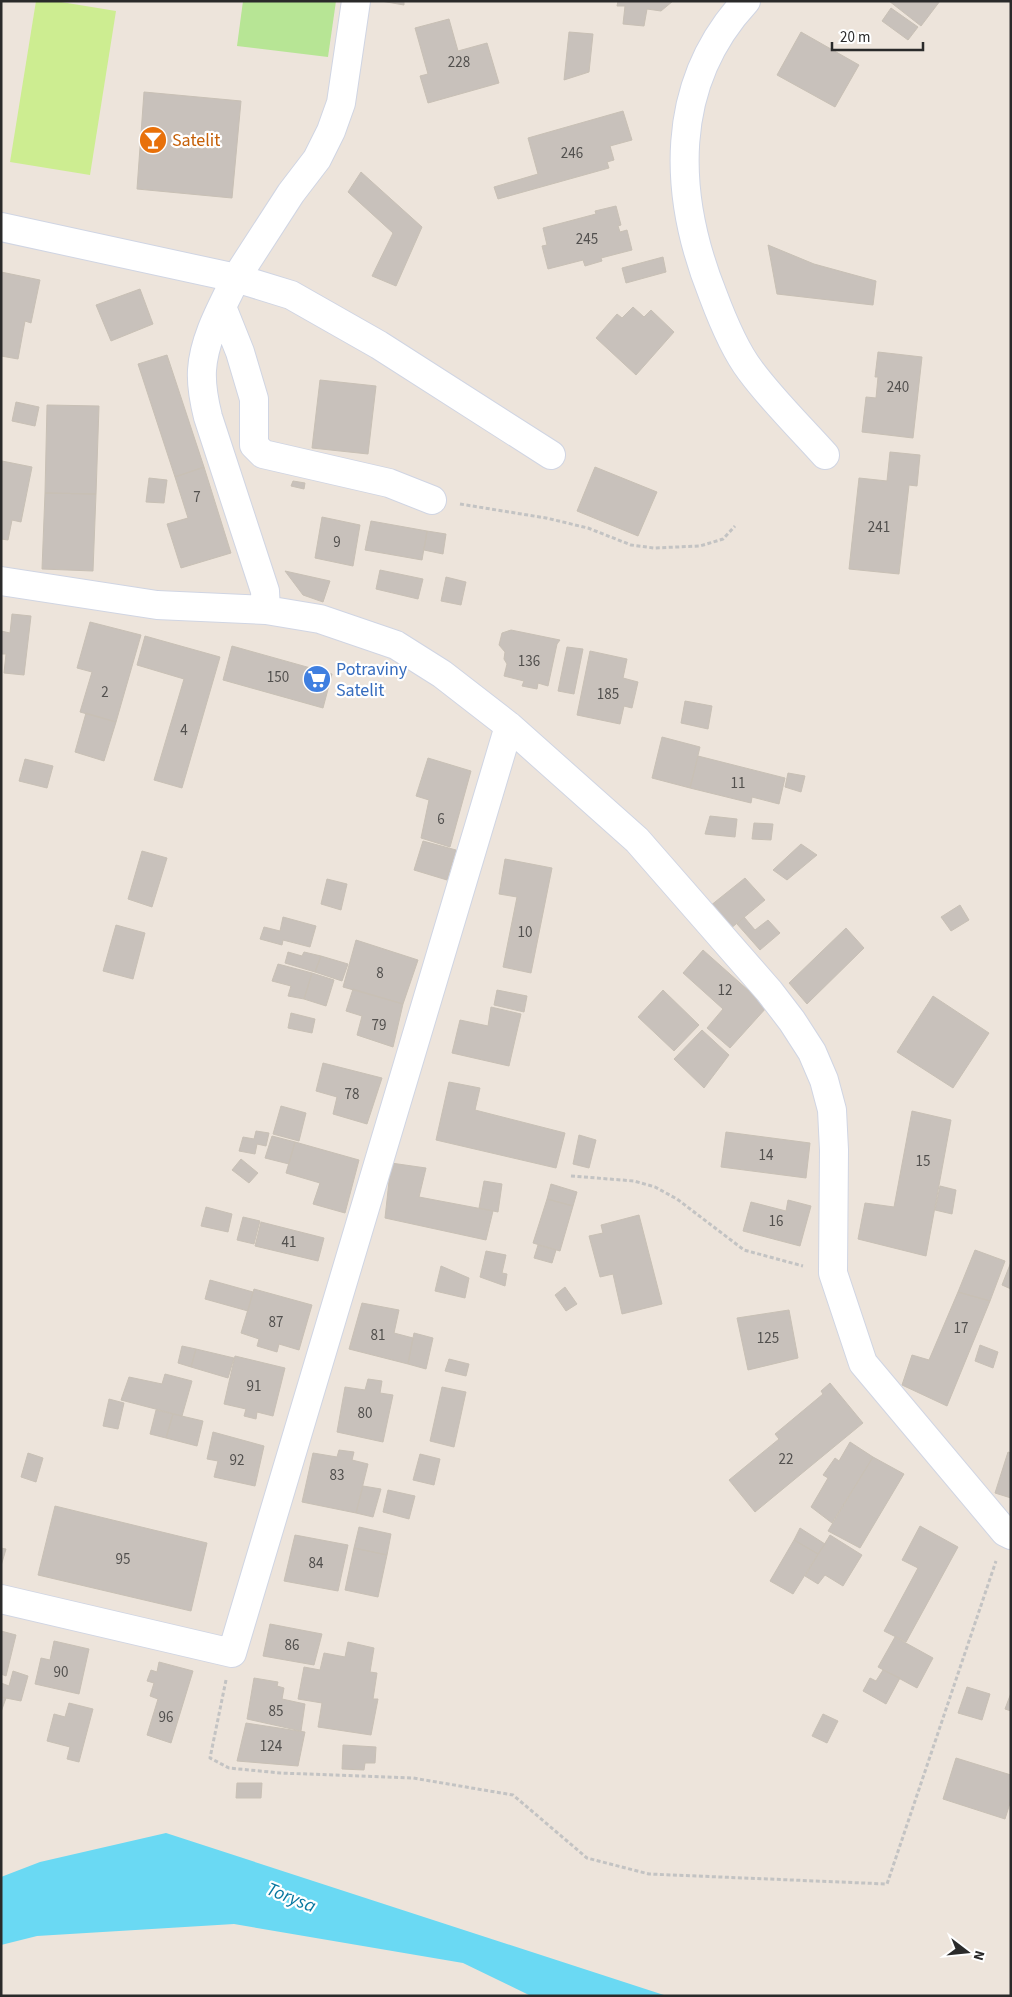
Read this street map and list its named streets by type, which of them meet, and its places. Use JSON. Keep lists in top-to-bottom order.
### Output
{
  "water": ["Torysa"],
  "places": {
    "bar": ["Satelit"],
    "supermarket": ["Potraviny Satelit"]
  },
  "house_numbers": [
    "228",
    "246",
    "245",
    "240",
    "7",
    "241",
    "9",
    "136",
    "150",
    "2",
    "185",
    "4",
    "11",
    "6",
    "10",
    "8",
    "12",
    "79",
    "78",
    "14",
    "15",
    "16",
    "41",
    "87",
    "17",
    "81",
    "125",
    "91",
    "80",
    "22",
    "92",
    "83",
    "95",
    "84",
    "86",
    "90",
    "85",
    "96",
    "124"
  ],
  "scale_bar": "20 m",
  "north": "right"
}
